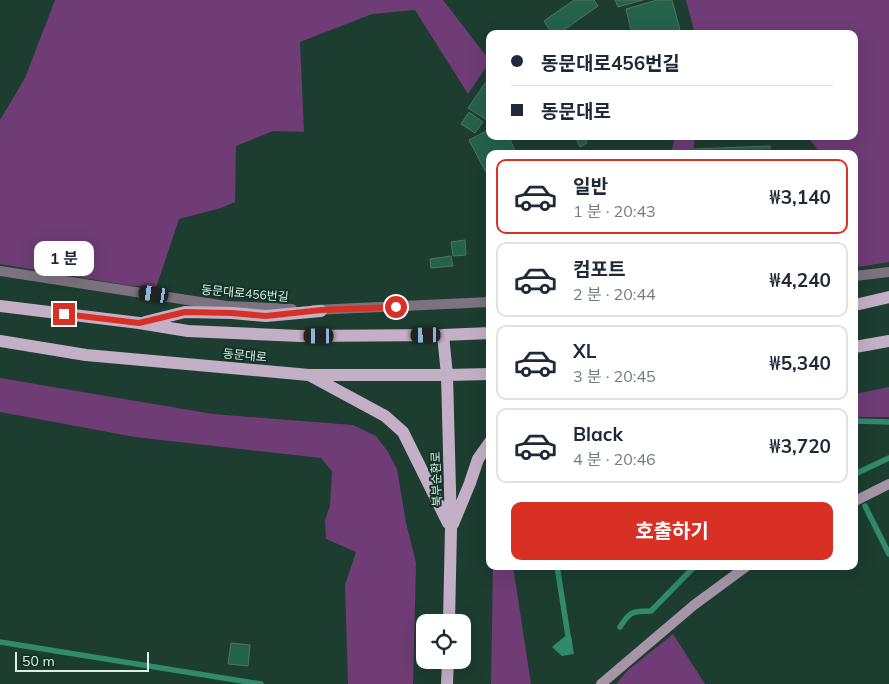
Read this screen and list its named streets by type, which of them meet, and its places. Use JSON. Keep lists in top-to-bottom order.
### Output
{
  "streets": {
    "main road": ["동문대로", "북부순환로"],
    "street": ["동문대로456번길"]
  },
  "crossings": [
    ["동문대로", "북부순환로"]
  ],
  "scale_bar": "50 m",
  "page": {
    "banner": ["동문대로456번길", "동문대로"],
    "list": [
      {
        "name": "일반",
        "note": "1 분 · 20:43",
        "value": "₩3,140"
      },
      {
        "name": "컴포트",
        "note": "2 분 · 20:44",
        "value": "₩4,240"
      },
      {
        "name": "XL",
        "note": "3 분 · 20:45",
        "value": "₩5,340"
      },
      {
        "name": "Black",
        "note": "4 분 · 20:46",
        "value": "₩3,720"
      }
    ],
    "bubble": "1 분",
    "buttons": "호출하기",
    "scale": "50 m"
  }
}
